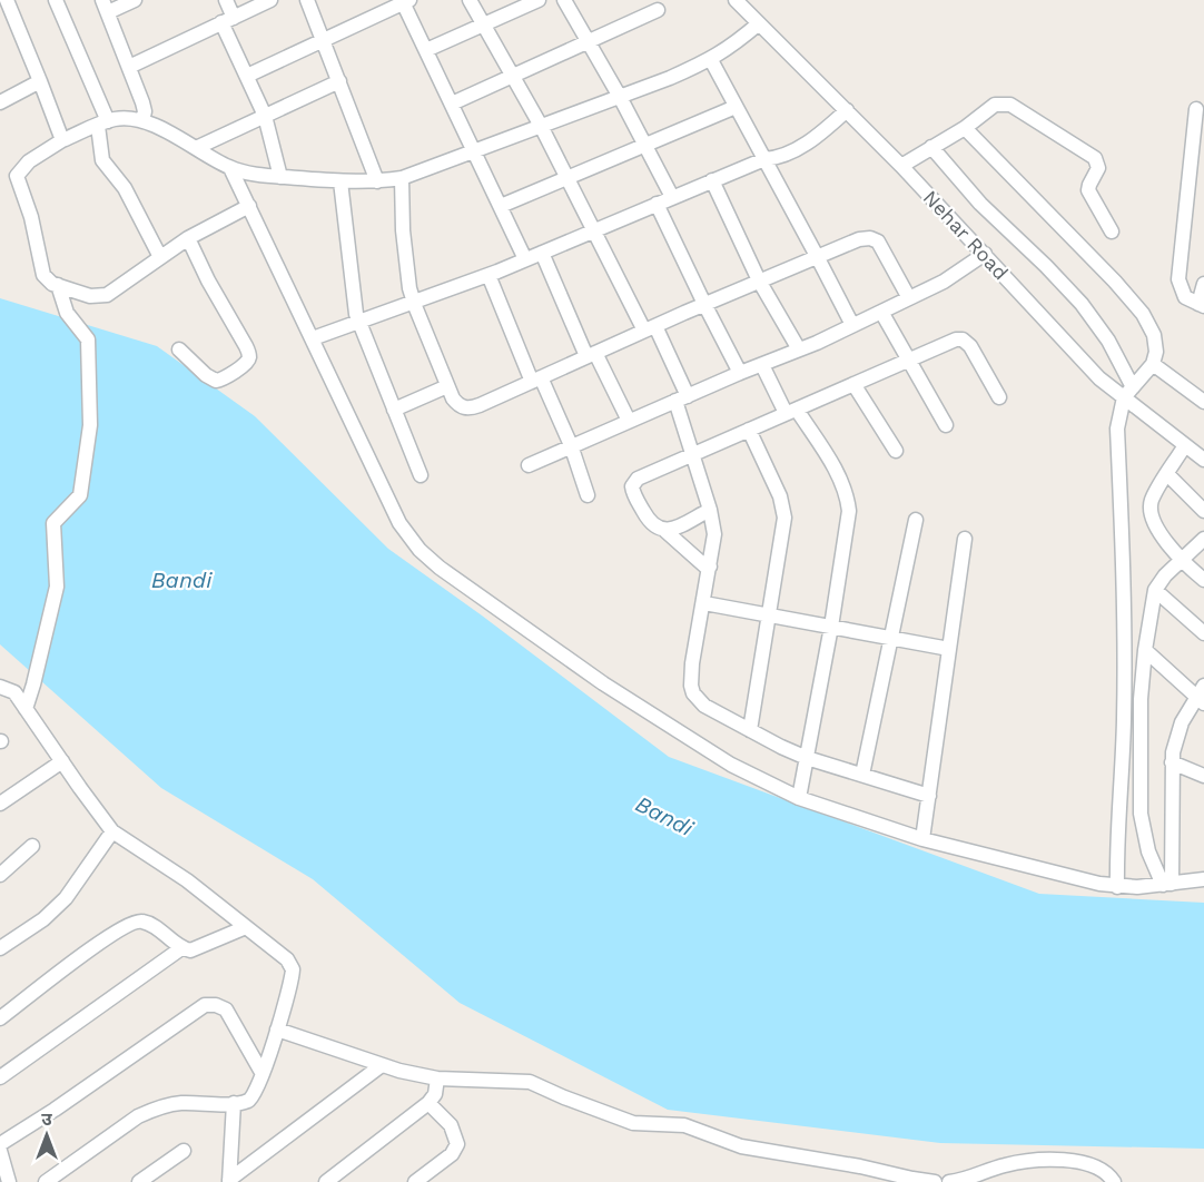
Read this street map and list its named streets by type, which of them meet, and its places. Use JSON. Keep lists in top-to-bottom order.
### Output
{
  "streets": {
    "street": ["Nehar Road"]
  },
  "water": ["Bandi"],
  "north": "top"
}
